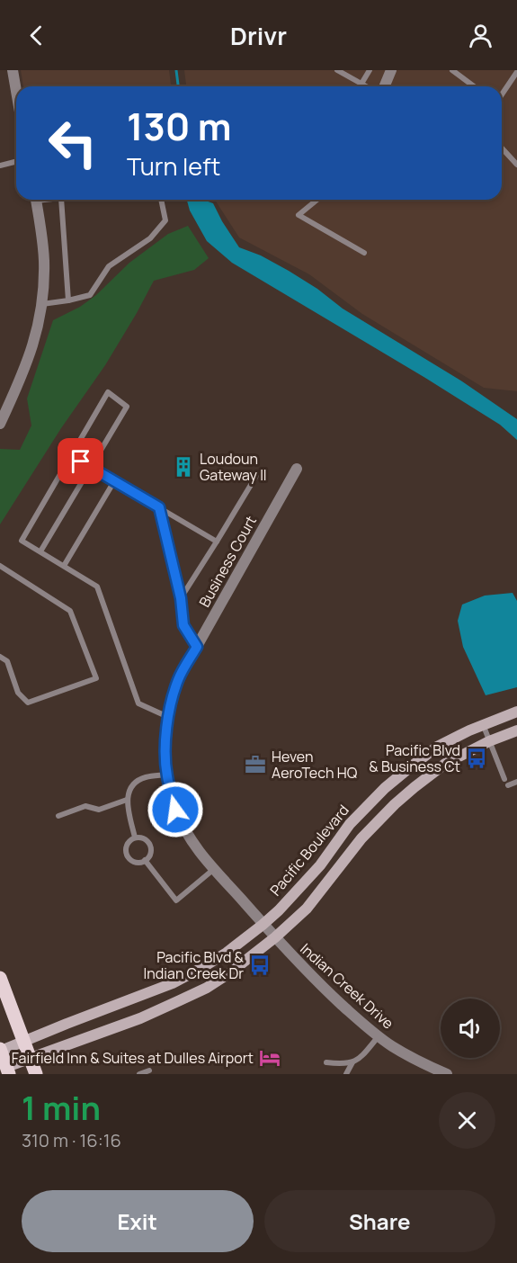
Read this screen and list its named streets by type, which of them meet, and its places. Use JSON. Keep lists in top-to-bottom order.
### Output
{
  "streets": {
    "main road": ["Pacific Boulevard"],
    "street": ["Business Court", "Indian Creek Drive"]
  },
  "crossings": [
    ["Business Court", "Pacific Boulevard"],
    ["Business Court", "Indian Creek Drive"],
    ["Pacific Boulevard", "Indian Creek Drive"]
  ],
  "places": {
    "building": ["Loudoun Gateway II"],
    "bus stop": ["Pacific Blvd & Business Ct", "Pacific Blvd & Indian Creek Dr"],
    "office": ["Heven AeroTech HQ"],
    "hotel": ["Fairfield Inn & Suites at Dulles Airport"]
  },
  "page": {
    "header": "Drivr",
    "turn": ["130 m", "Turn left"],
    "heading": ["1 min", "310 m · 16:16"],
    "buttons": ["Exit", "Share"]
  }
}
